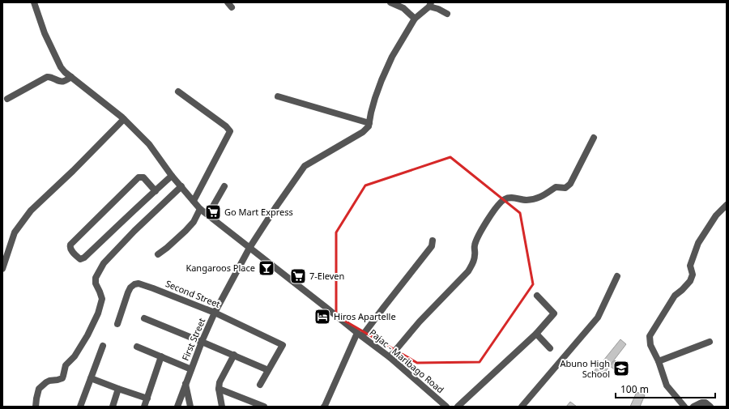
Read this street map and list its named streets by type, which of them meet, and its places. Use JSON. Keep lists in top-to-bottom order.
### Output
{
  "streets": {
    "street": ["Second Street", "First Street", "Pajac - Maribago Road"]
  },
  "crossings": [
    ["Second Street", "First Street"],
    ["First Street", "Pajac - Maribago Road"]
  ],
  "places": {
    "supermarket": ["Go Mart Express", "7-Eleven"],
    "bar": ["Kangaroos Place"],
    "hotel": ["Hiros Apartelle"],
    "school or university": ["Abuno High School"]
  },
  "scale_bar": "100 m"
}
